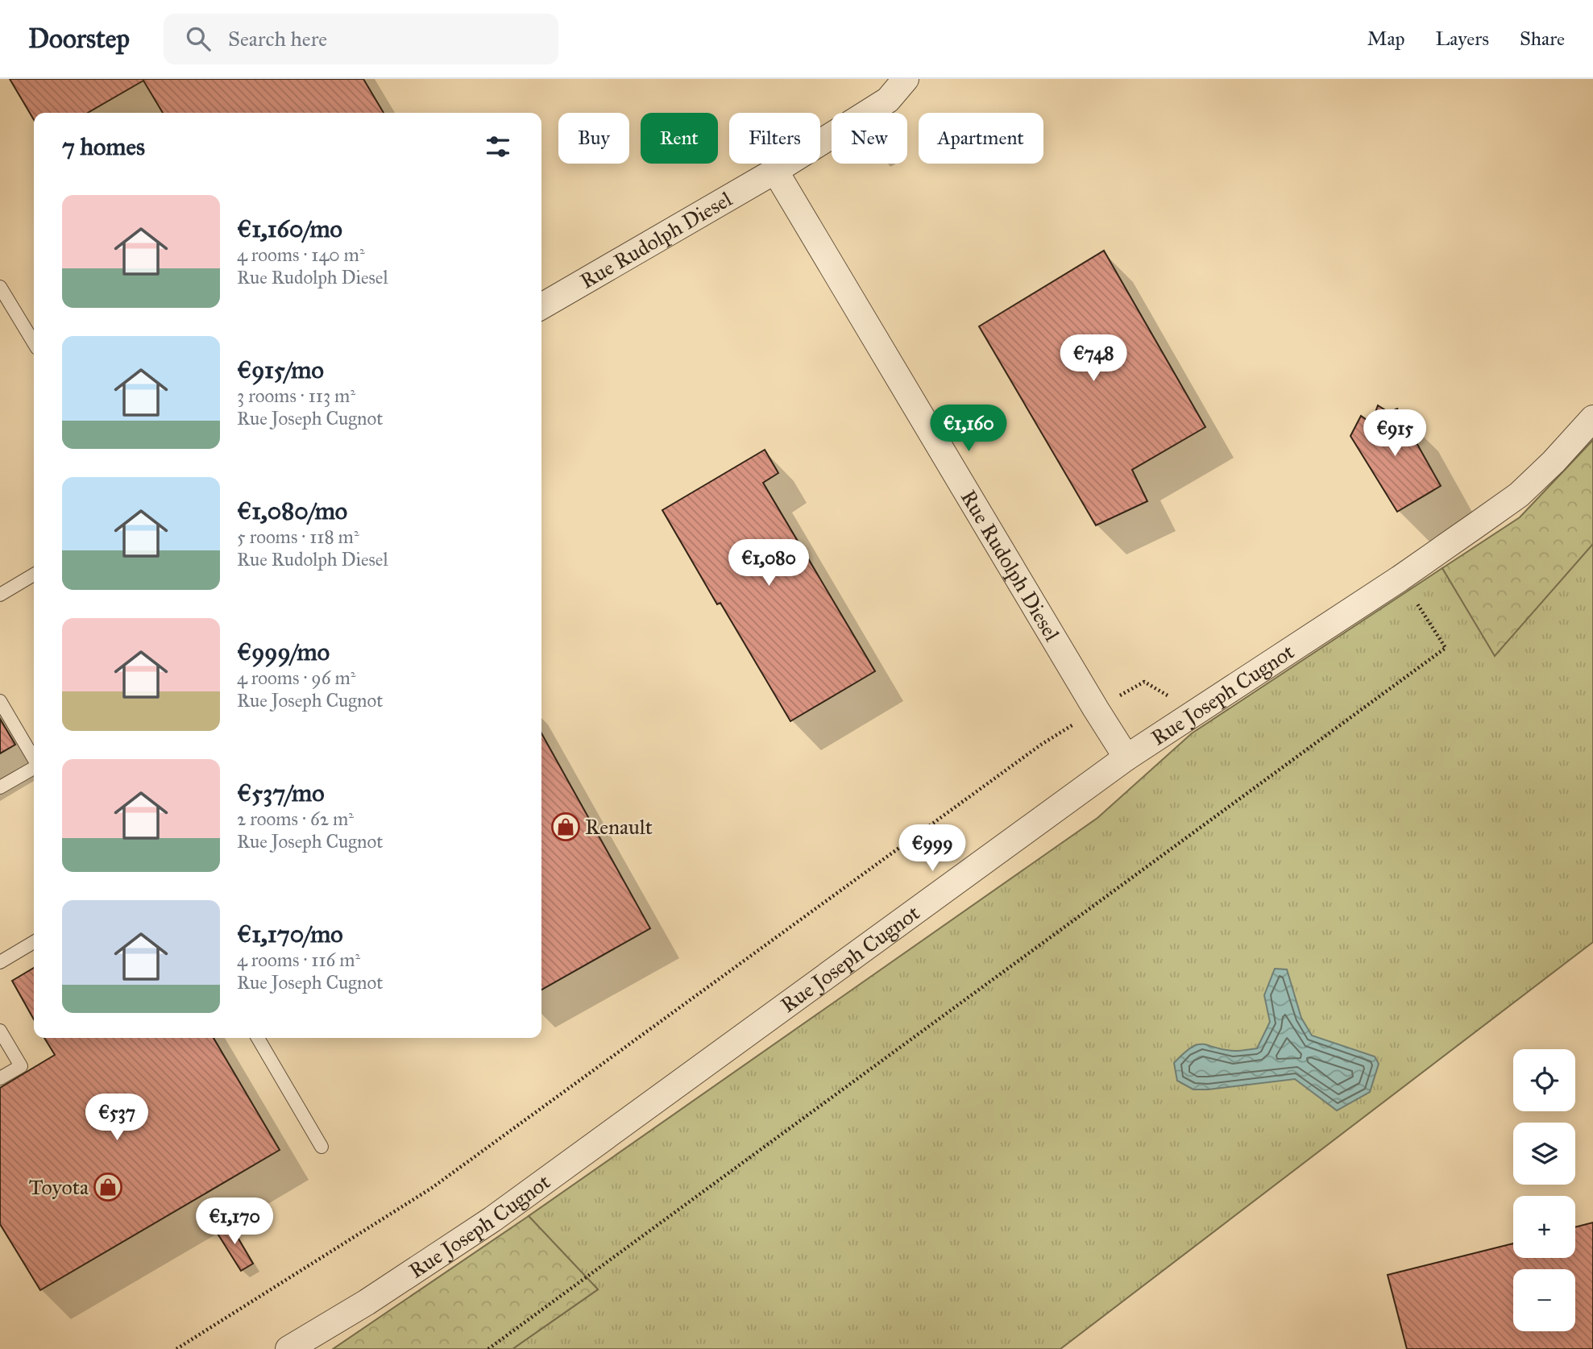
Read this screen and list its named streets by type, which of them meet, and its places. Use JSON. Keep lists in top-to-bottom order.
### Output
{
  "streets": {
    "street": ["Rue Rudolph Diesel", "Rue Joseph Cugnot"]
  },
  "crossings": [
    ["Rue Rudolph Diesel", "Rue Joseph Cugnot"]
  ],
  "places": {
    "shop": ["Renault", "Toyota"]
  },
  "page": {
    "header": "Doorstep",
    "search": "Search here",
    "nav": ["Map", "Layers", "Share"],
    "chip": [
      "Buy",
      "Rent",
      "Filters",
      "New",
      "Apartment"
    ],
    "heading": "7 homes",
    "list": [
      {
        "name": "€1,160/mo",
        "note": "4 rooms · 140 m² · Rue Rudolph Diesel"
      },
      {
        "name": "€915/mo",
        "note": "3 rooms · 113 m² · Rue Joseph Cugnot"
      },
      {
        "name": "€1,080/mo",
        "note": "5 rooms · 118 m² · Rue Rudolph Diesel"
      },
      {
        "name": "€999/mo",
        "note": "4 rooms · 96 m² · Rue Joseph Cugnot"
      },
      {
        "name": "€537/mo",
        "note": "2 rooms · 62 m² · Rue Joseph Cugnot"
      },
      {
        "name": "€1,170/mo",
        "note": "4 rooms · 116 m² · Rue Joseph Cugnot"
      }
    ],
    "price": [
      "€748",
      "€1,160",
      "€915",
      "€1,080",
      "€999",
      "€537",
      "€1,170"
    ],
    "map_buttons": ["+", "−"]
  }
}
